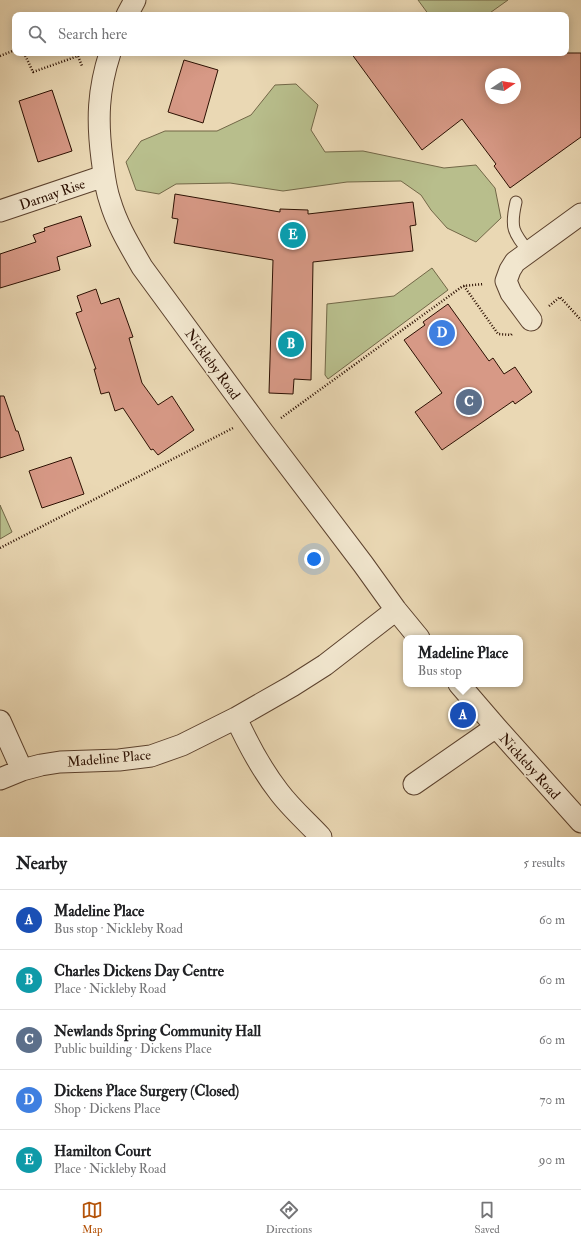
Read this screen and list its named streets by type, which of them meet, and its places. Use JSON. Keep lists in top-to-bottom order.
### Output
{
  "streets": {
    "street": ["Darnay Rise", "Nickleby Road", "Madeline Place"]
  },
  "crossings": [
    ["Darnay Rise", "Nickleby Road"],
    ["Nickleby Road", "Madeline Place"]
  ],
  "north": "right",
  "page": {
    "search": "Search here",
    "pins": [
      "E",
      "D",
      "B",
      "C",
      "A"
    ],
    "popup": ["Madeline Place", "Bus stop"],
    "heading": ["Nearby", "5 results"],
    "list": [
      {
        "mark": "A",
        "name": "Madeline Place",
        "note": "Bus stop · Nickleby Road",
        "value": "60 m"
      },
      {
        "mark": "B",
        "name": "Charles Dickens Day Centre",
        "note": "Place · Nickleby Road",
        "value": "60 m"
      },
      {
        "mark": "C",
        "name": "Newlands Spring Community Hall",
        "note": "Public building · Dickens Place",
        "value": "60 m"
      },
      {
        "mark": "D",
        "name": "Dickens Place Surgery (Closed)",
        "note": "Shop · Dickens Place",
        "value": "70 m"
      },
      {
        "mark": "E",
        "name": "Hamilton Court",
        "note": "Place · Nickleby Road",
        "value": "90 m"
      }
    ],
    "nav": ["Map", "Directions", "Saved"]
  }
}
